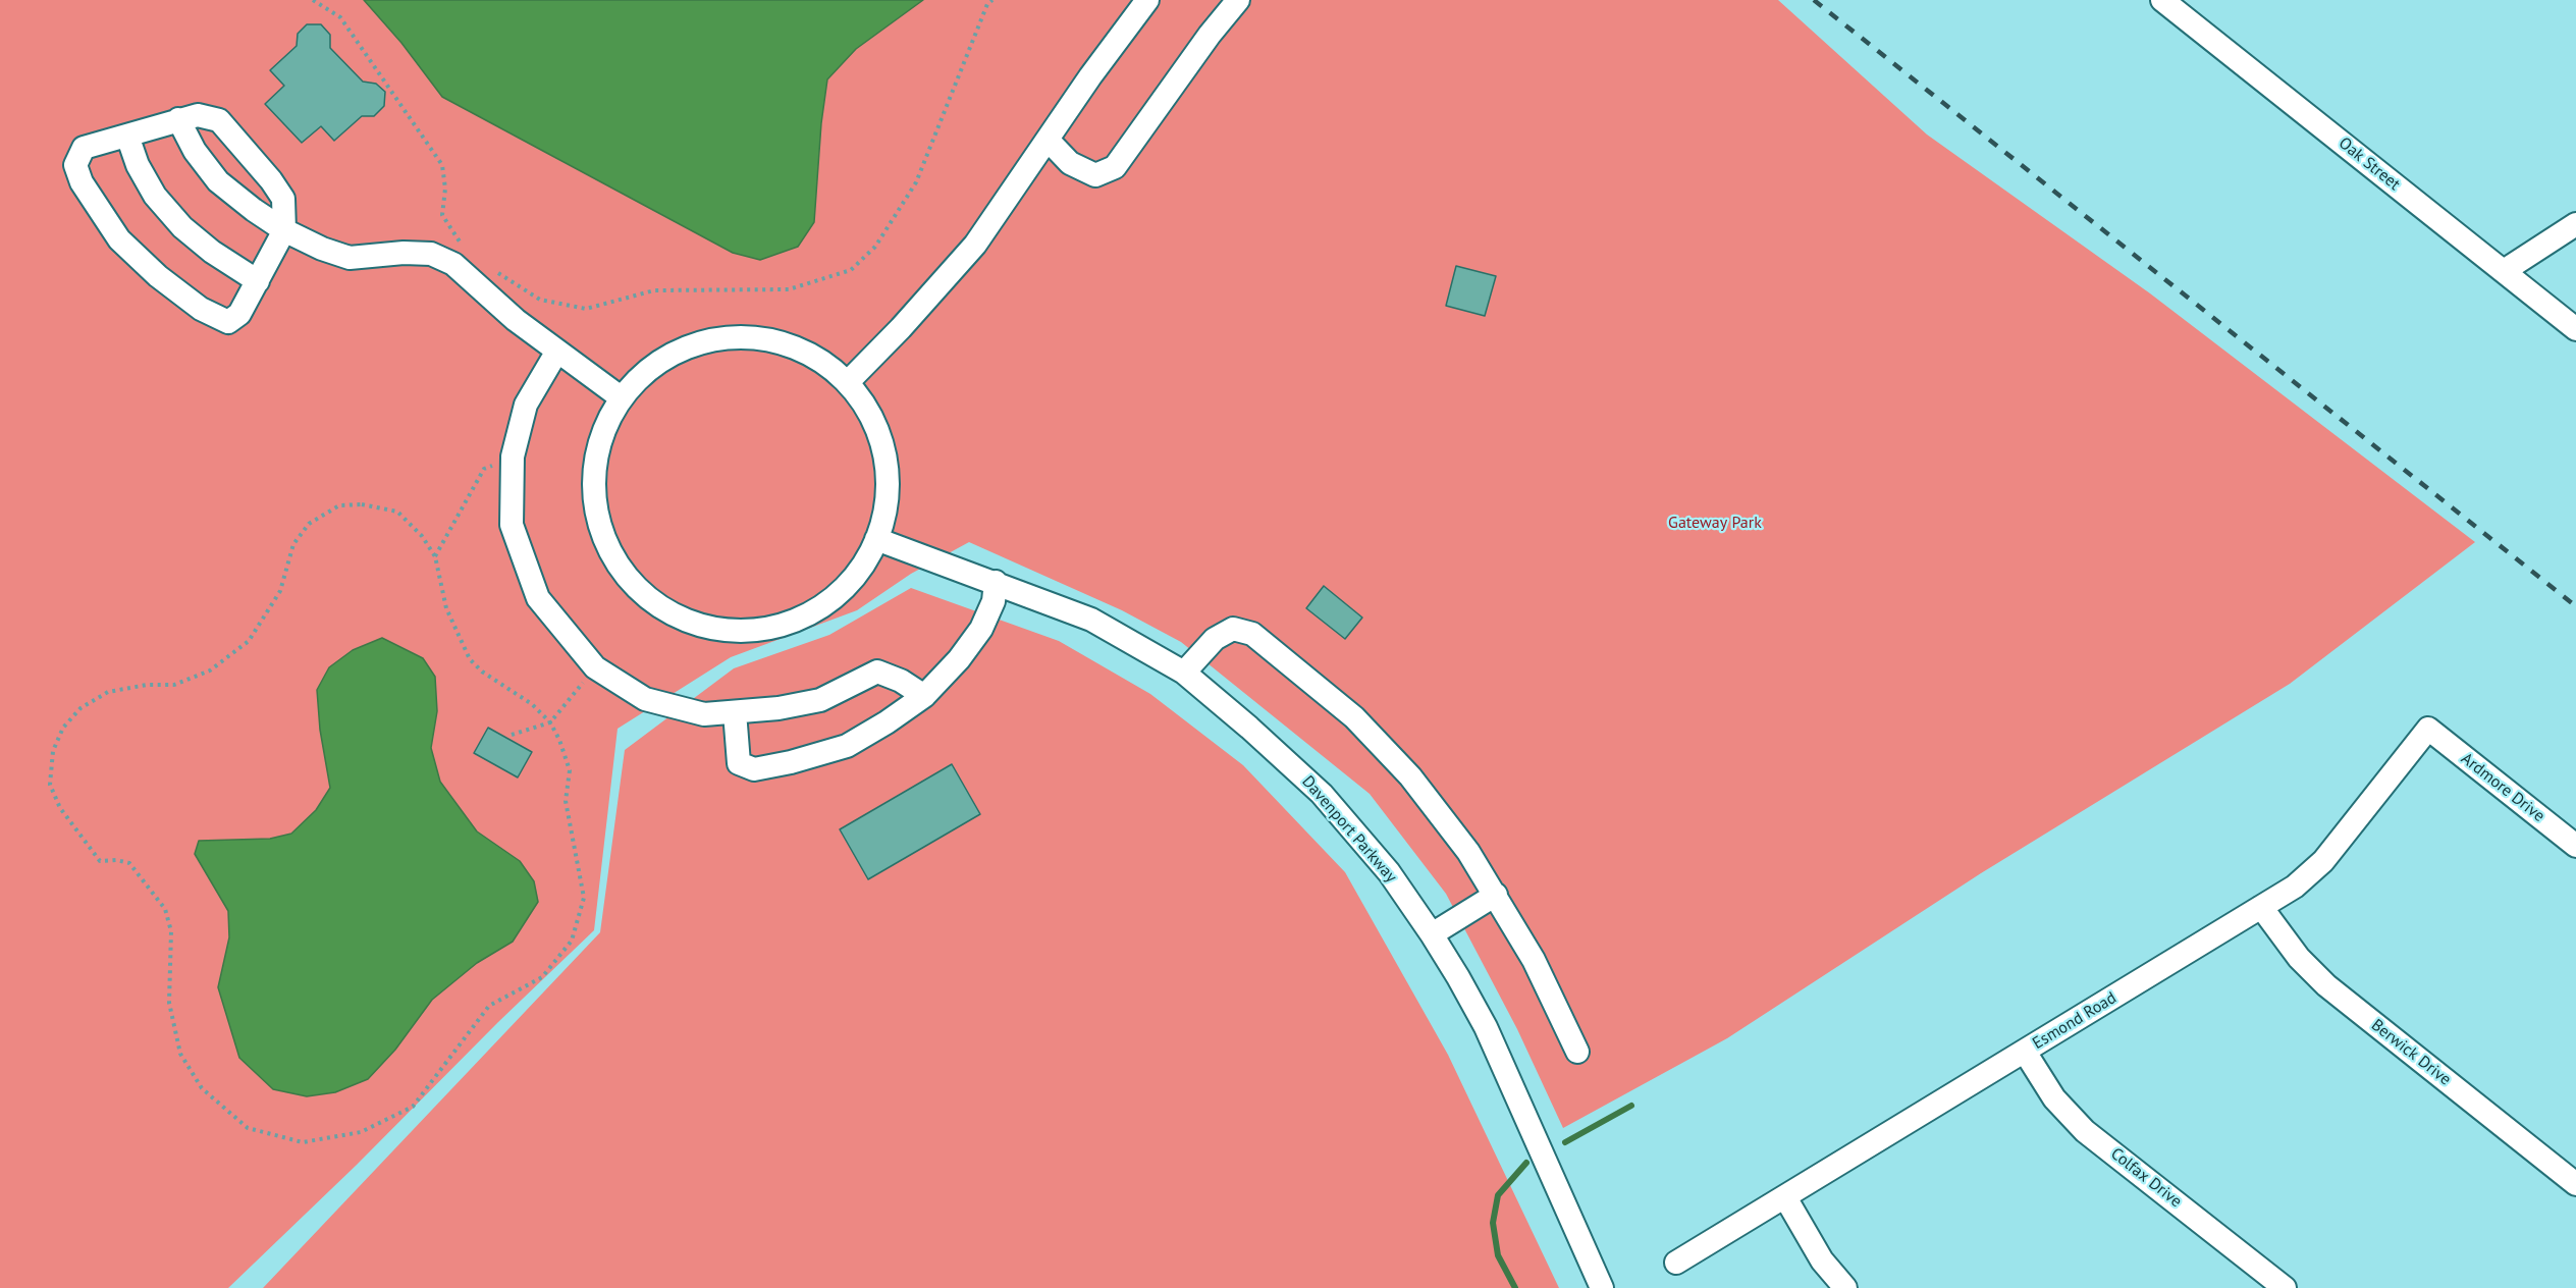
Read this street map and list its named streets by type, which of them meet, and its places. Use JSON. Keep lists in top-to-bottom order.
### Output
{
  "streets": {
    "street": [
      "Oak Street",
      "Ardmore Drive",
      "Davenport Parkway",
      "Esmond Road",
      "Berwick Drive",
      "Colfax Drive"
    ]
  },
  "crossings": [
    ["Ardmore Drive", "Esmond Road"],
    ["Esmond Road", "Berwick Drive"],
    ["Esmond Road", "Colfax Drive"]
  ],
  "parks": ["Gateway Park"]
}
